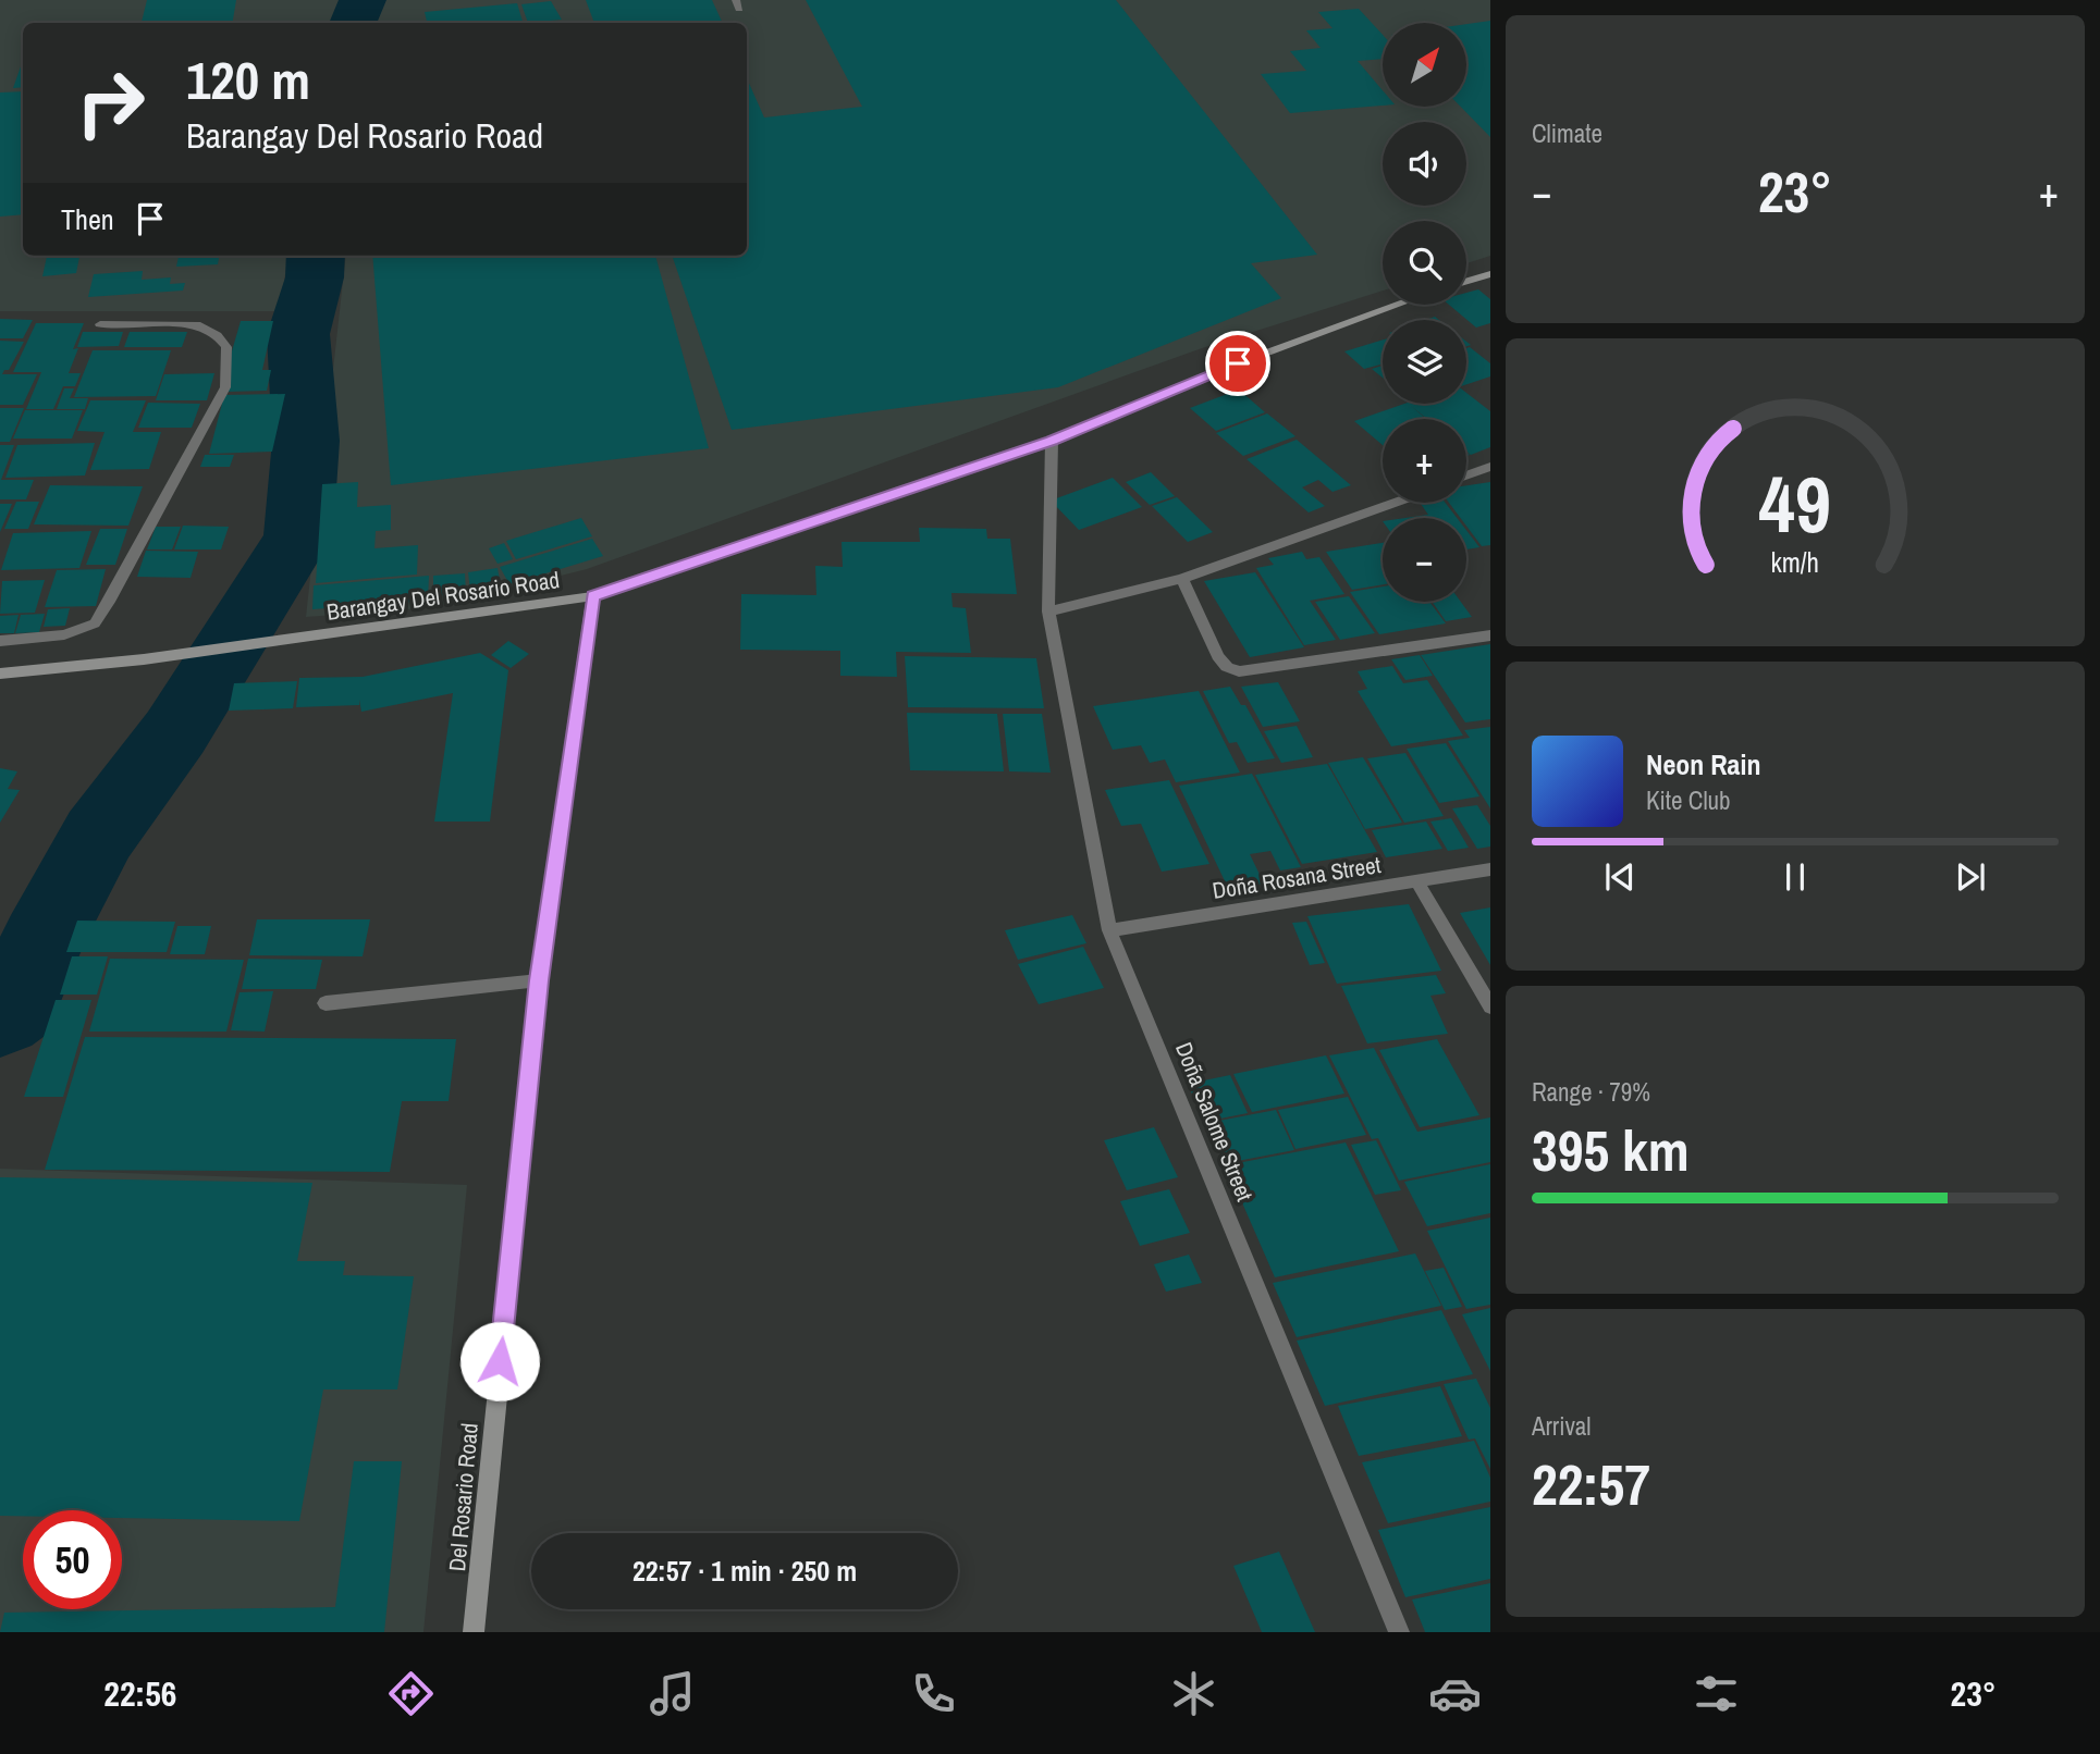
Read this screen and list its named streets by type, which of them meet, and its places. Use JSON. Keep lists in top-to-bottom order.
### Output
{
  "streets": {
    "main road": ["Barangay Del Rosario Road", "Del Rosario Road"],
    "street": ["Doña Rosana Street", "Doña Salome Street"]
  },
  "crossings": [
    ["Barangay Del Rosario Road", "Doña Salome Street"],
    ["Barangay Del Rosario Road", "Del Rosario Road"],
    ["Doña Rosana Street", "Doña Salome Street"]
  ],
  "north": "top right",
  "page": {
    "tile": [
      "Climate",
      ["Range · 79%", "395 km"],
      ["Arrival", "22:57"]
    ],
    "map_buttons": ["+", "−"],
    "turn": ["120 m", "Barangay Del Rosario Road"],
    "heat": ["−", "23°", "+"],
    "then": "Then",
    "song": ["Neon Rain", "Kite Club"],
    "limit": "50",
    "trip": "22:57 · 1 min · 250 m",
    "tabs": ["22:56", "23°"],
    "gauge": ["49", "km/h"]
  }
}
